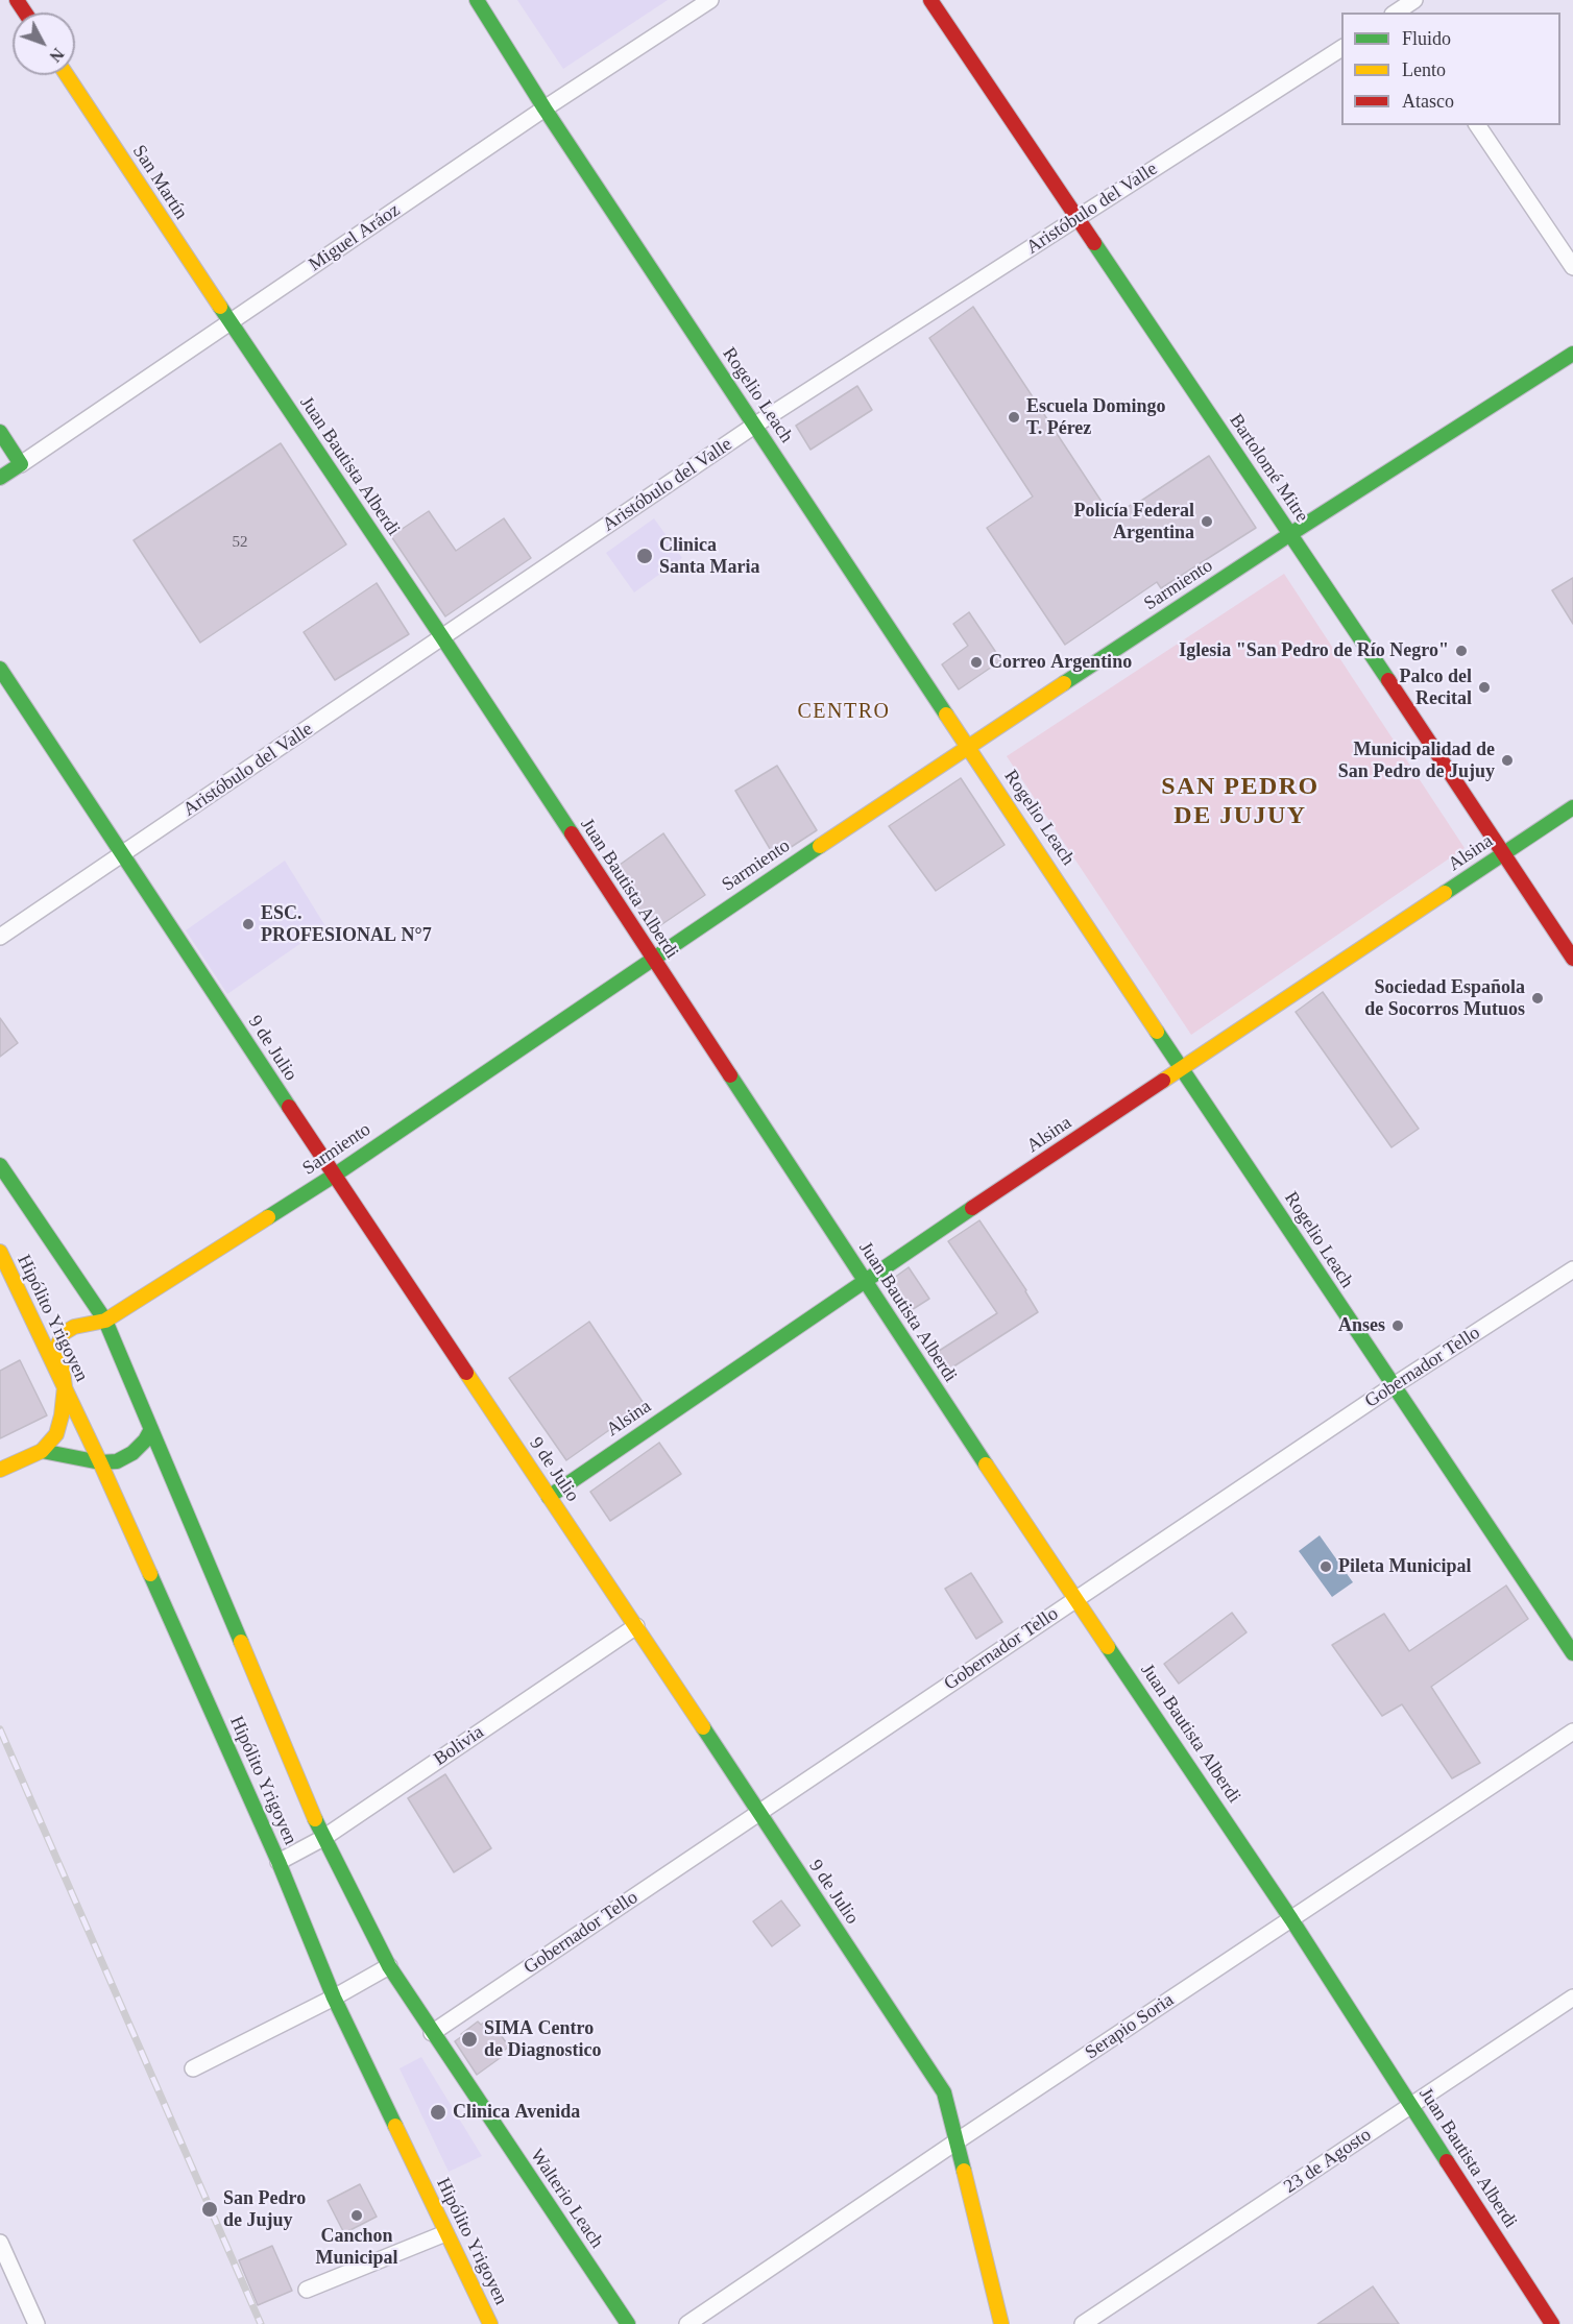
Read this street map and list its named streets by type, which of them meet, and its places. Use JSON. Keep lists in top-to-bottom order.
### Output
{
  "streets": {
    "street": [
      "San Martín",
      "Aristóbulo del Valle",
      "Miguel Aráoz",
      "Rogelio Leach",
      "Juan Bautista Alberdi",
      "Bartolomé Mitre",
      "Sarmiento",
      "Alsina",
      "9 de Julio",
      "Hipólito Yrigoyen",
      "Gobernador Tello",
      "Bolivia",
      "Serapio Soria",
      "23 de Agosto",
      "Walterio Leach"
    ]
  },
  "crossings": [
    ["San Martín", "Miguel Aráoz"],
    ["San Martín", "Juan Bautista Alberdi"],
    ["Aristóbulo del Valle", "Rogelio Leach"],
    ["Aristóbulo del Valle", "Juan Bautista Alberdi"],
    ["Aristóbulo del Valle", "Bartolomé Mitre"],
    ["Aristóbulo del Valle", "9 de Julio"],
    ["Miguel Aráoz", "Rogelio Leach"],
    ["Miguel Aráoz", "Juan Bautista Alberdi"],
    ["Rogelio Leach", "Sarmiento"],
    ["Rogelio Leach", "Alsina"],
    ["Rogelio Leach", "Gobernador Tello"],
    ["Juan Bautista Alberdi", "Sarmiento"],
    ["Juan Bautista Alberdi", "Alsina"],
    ["Juan Bautista Alberdi", "Gobernador Tello"],
    ["Juan Bautista Alberdi", "Serapio Soria"],
    ["Juan Bautista Alberdi", "23 de Agosto"],
    ["Bartolomé Mitre", "Sarmiento"],
    ["Bartolomé Mitre", "Alsina"],
    ["Sarmiento", "9 de Julio"],
    ["Sarmiento", "Hipólito Yrigoyen"],
    ["Alsina", "9 de Julio"],
    ["9 de Julio", "Gobernador Tello"],
    ["9 de Julio", "Bolivia"],
    ["9 de Julio", "Serapio Soria"],
    ["Hipólito Yrigoyen", "Gobernador Tello"],
    ["Hipólito Yrigoyen", "Bolivia"],
    ["Hipólito Yrigoyen", "Walterio Leach"],
    ["Gobernador Tello", "Walterio Leach"]
  ],
  "districts": ["CENTRO", "SAN PEDRO DE JUJUY"],
  "places": [
    "Escuela Domingo T. Pérez",
    "Policía Federal Argentina",
    "Clinica Santa Maria",
    "Iglesia \"San Pedro de Río Negro\"",
    "Correo Argentino",
    "Palco del Recital",
    "Municipalidad de San Pedro de Jujuy",
    "ESC. PROFESIONAL N°7",
    "Sociedad Española de Socorros Mutuos",
    "Anses",
    "Pileta Municipal",
    "SIMA Centro de Diagnostico",
    "Clinica Avenida",
    "San Pedro de Jujuy",
    "Canchon Municipal"
  ],
  "house_numbers": ["52"],
  "legend": ["Fluido", "Lento", "Atasco"],
  "north": "bottom right"
}
